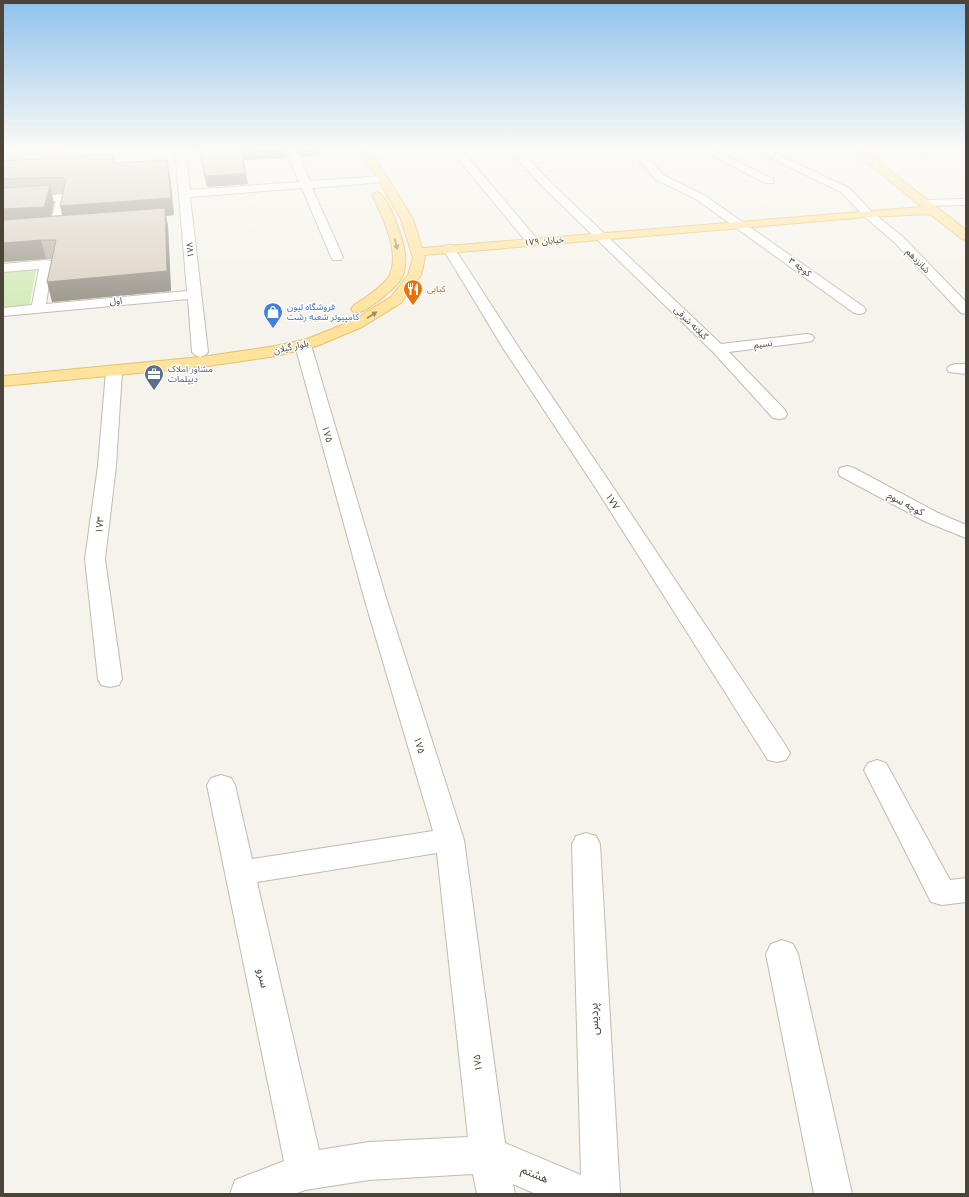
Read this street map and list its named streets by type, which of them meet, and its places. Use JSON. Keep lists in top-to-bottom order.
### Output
{
  "streets": {
    "main road": ["خیابان ۱۷۹", "بلوار گیلان"],
    "street": [
      "۱۷۸",
      "شانزدهم",
      "کوچه ۳",
      "اول",
      "گیلانه شرقی",
      "نسیم",
      "۱۷۵",
      "۱۷۷",
      "کوچه سوم",
      "۱۷۳",
      "سرو",
      "پردیس",
      "هشتم"
    ]
  },
  "crossings": [
    ["خیابان ۱۷۹", "شانزدهم"],
    ["خیابان ۱۷۹", "کوچه ۳"],
    ["خیابان ۱۷۹", "گیلانه شرقی"],
    ["خیابان ۱۷۹", "بلوار گیلان"],
    ["خیابان ۱۷۹", "۱۷۷"],
    ["۱۷۸", "اول"],
    ["۱۷۸", "بلوار گیلان"],
    ["گیلانه شرقی", "نسیم"],
    ["بلوار گیلان", "۱۷۵"],
    ["بلوار گیلان", "۱۷۳"],
    ["۱۷۵", "هشتم"]
  ],
  "places": {
    "restaurant": ["کبابی"],
    "shop": ["فروشگاه لیون کامپیوتر شعبه رشت"],
    "office": ["مشاور املاک دیپلمات"]
  }
}
